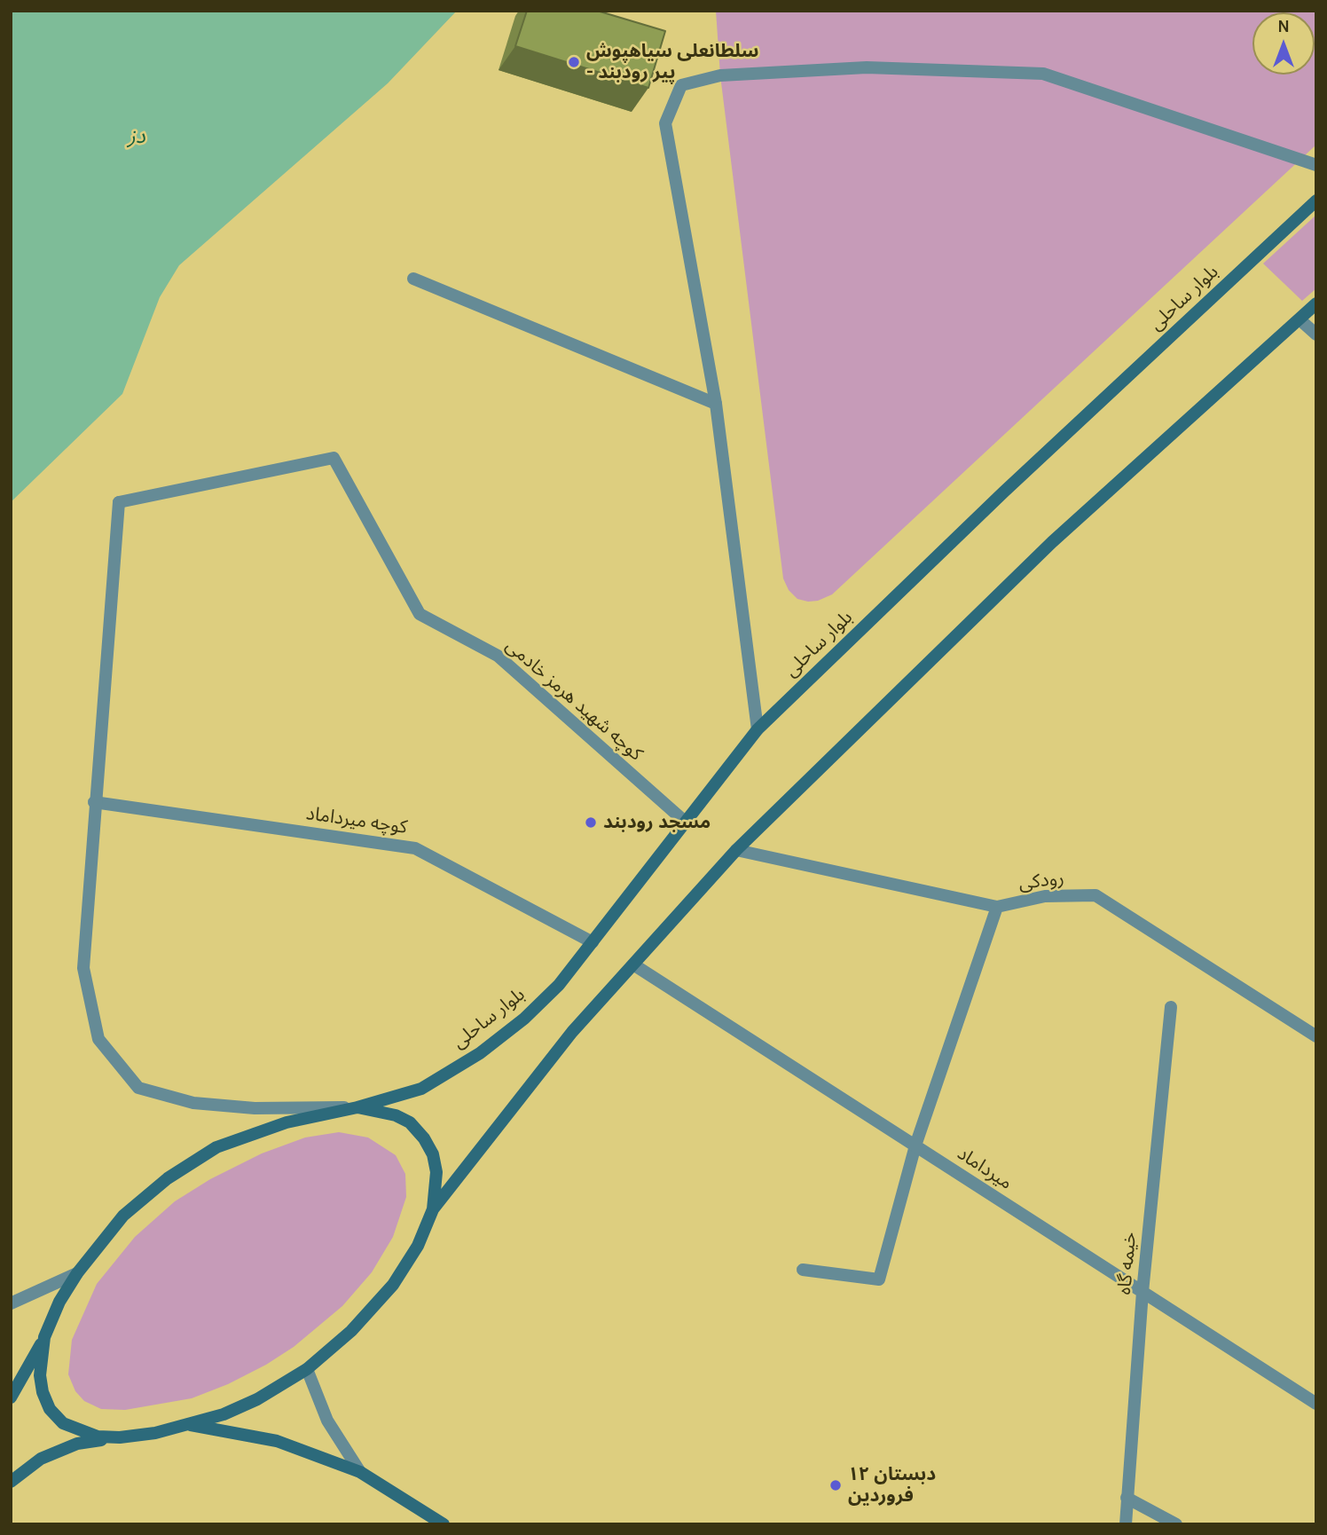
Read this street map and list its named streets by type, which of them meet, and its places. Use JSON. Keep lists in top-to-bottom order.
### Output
{
  "streets": {
    "main road": ["بلوار ساحلی"],
    "street": [
      "کوچه شهید هرمز خادمی",
      "کوچه میرداماد",
      "رودکی",
      "میرداماد",
      "خیمه گاه"
    ]
  },
  "crossings": [
    ["بلوار ساحلی", "کوچه شهید هرمز خادمی"],
    ["بلوار ساحلی", "کوچه میرداماد"],
    ["کوچه شهید هرمز خادمی", "کوچه میرداماد"],
    ["میرداماد", "خیمه گاه"]
  ],
  "water": ["دز"],
  "places": ["سلطانعلی سیاهپوش - پیر رودبند", "مسجد رودبند", "دبستان ۱۲ فروردین"],
  "north": "top"
}
